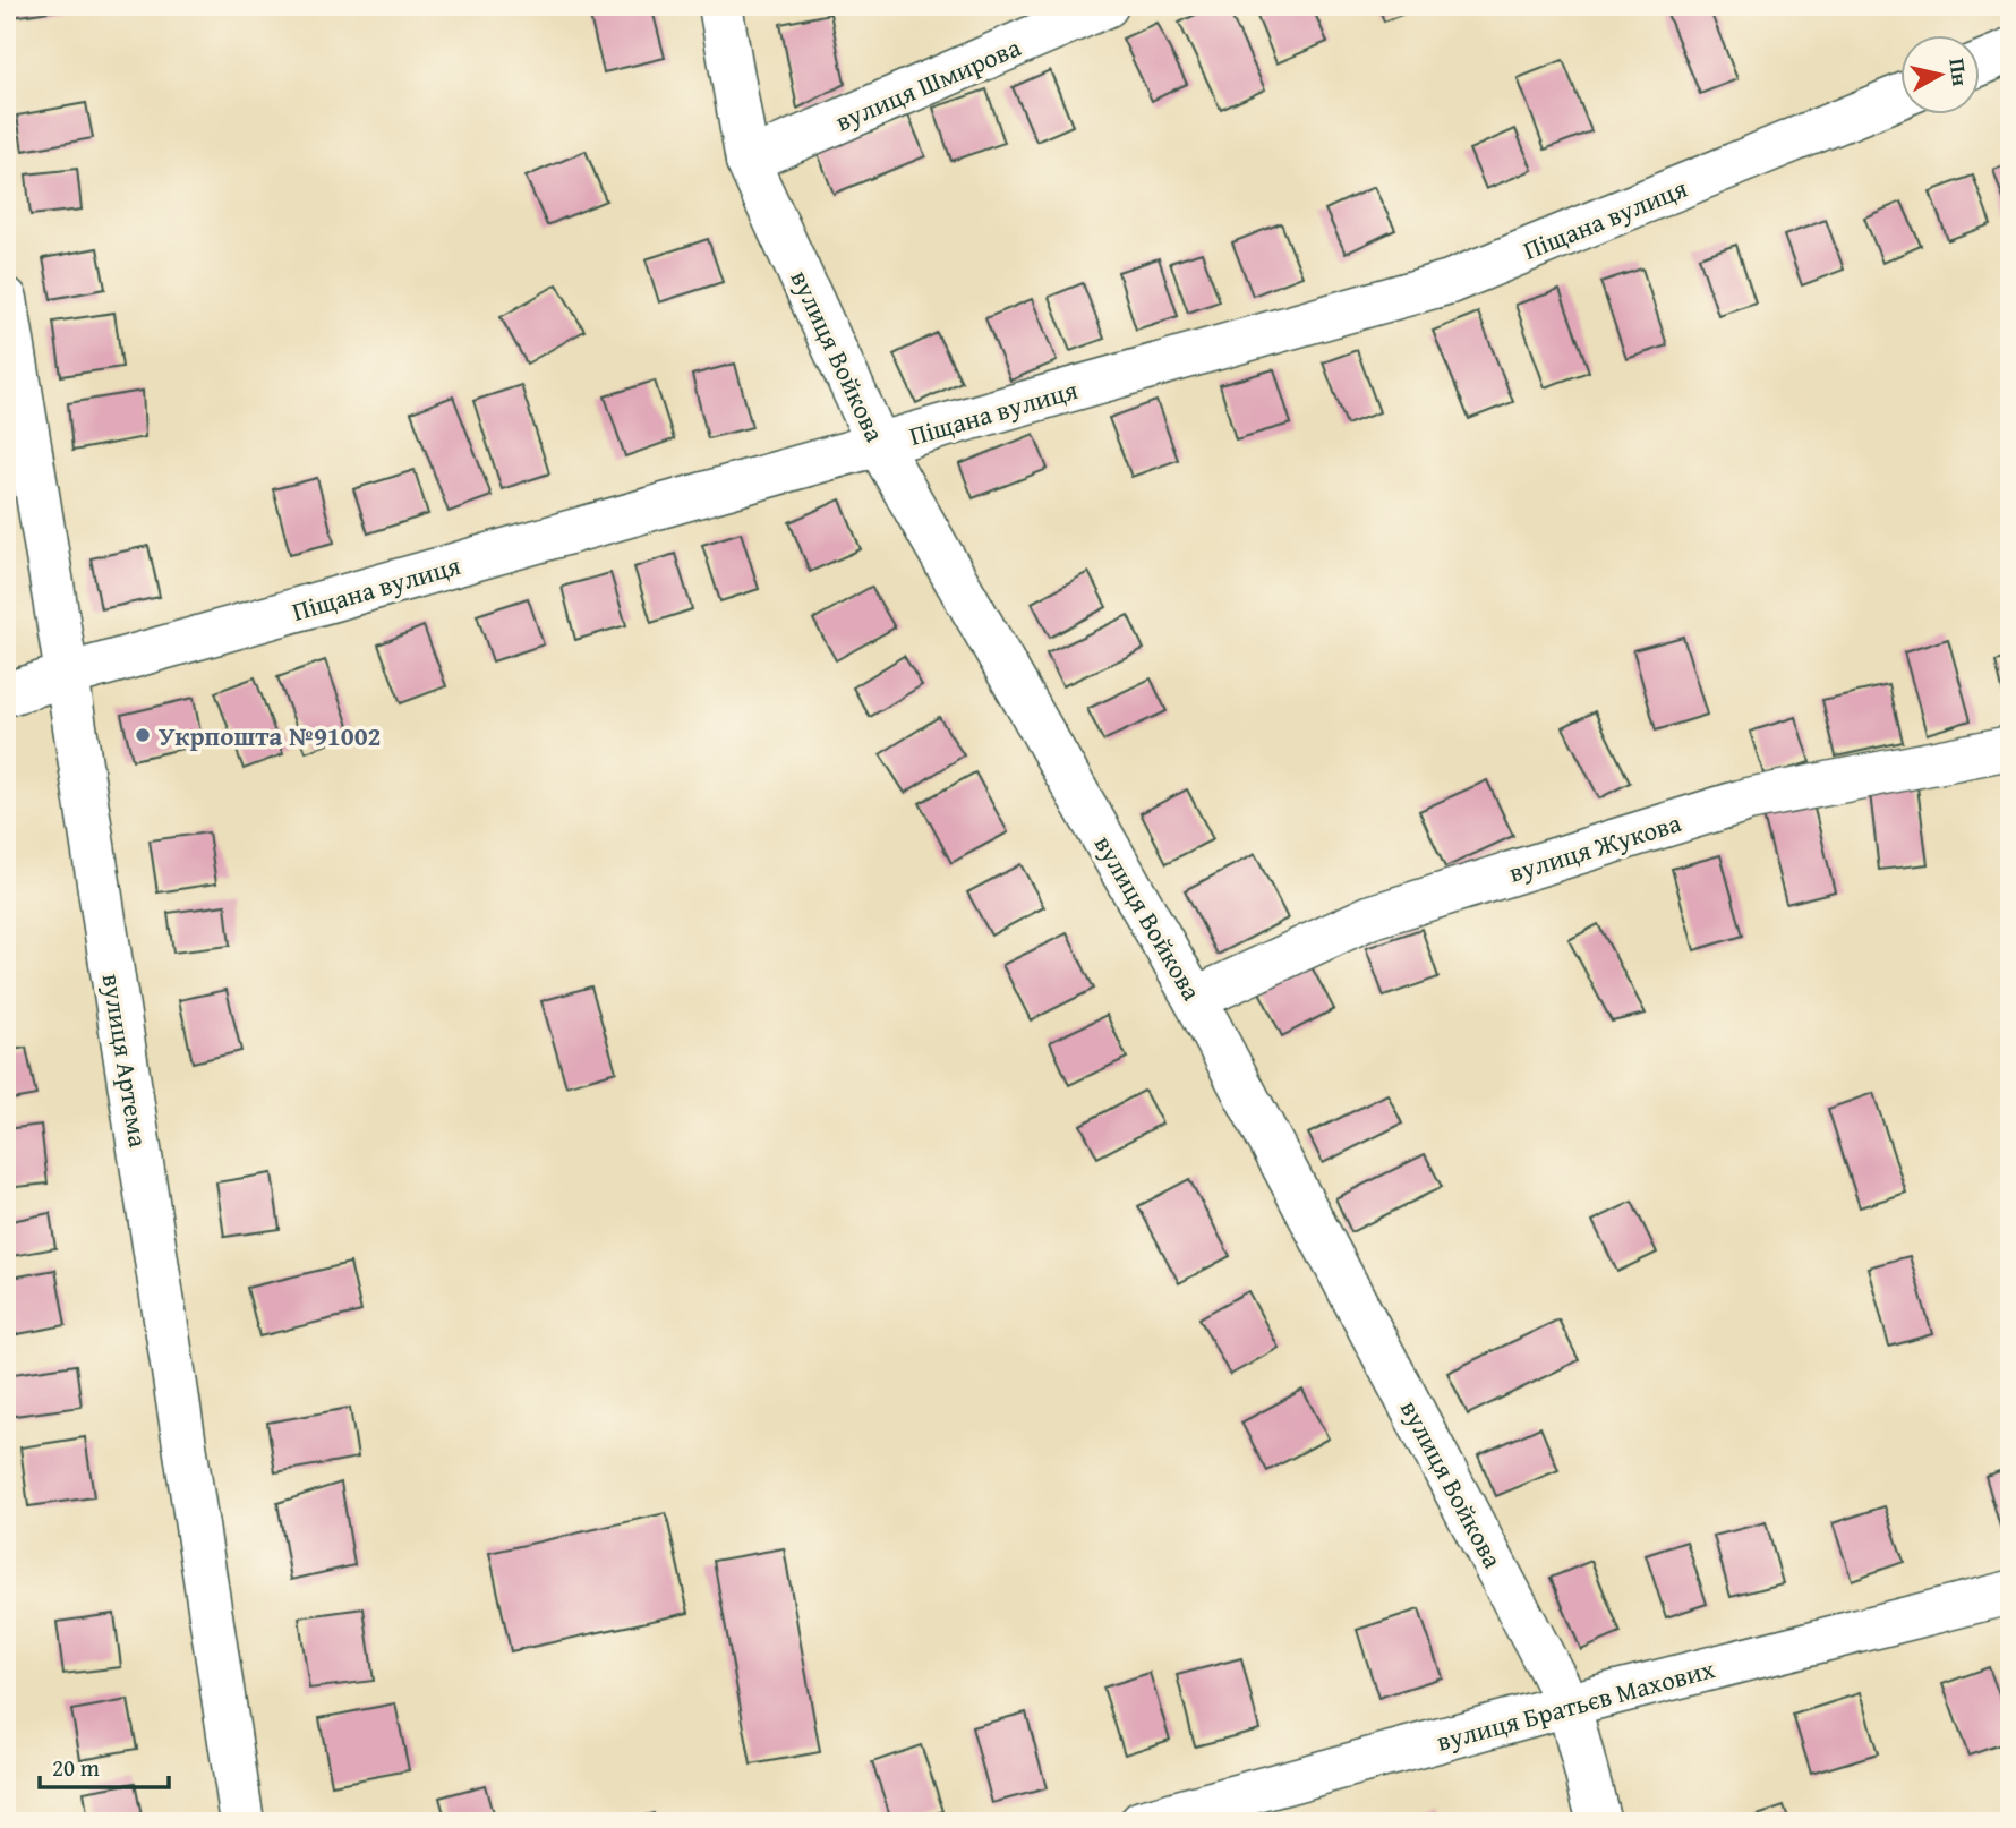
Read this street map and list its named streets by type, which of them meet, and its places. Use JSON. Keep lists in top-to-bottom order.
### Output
{
  "streets": {
    "street": [
      "вулиця Шмирова",
      "Піщана вулиця",
      "вулиця Войкова",
      "вулиця Жукова",
      "вулиця Артема",
      "вулиця Братьєв Махових"
    ]
  },
  "crossings": [
    ["вулиця Шмирова", "вулиця Войкова"],
    ["Піщана вулиця", "вулиця Войкова"],
    ["Піщана вулиця", "вулиця Артема"],
    ["вулиця Войкова", "вулиця Жукова"],
    ["вулиця Войкова", "вулиця Братьєв Махових"]
  ],
  "places": ["Укрпошта №91002"],
  "scale_bar": "20 m",
  "north": "right"
}
